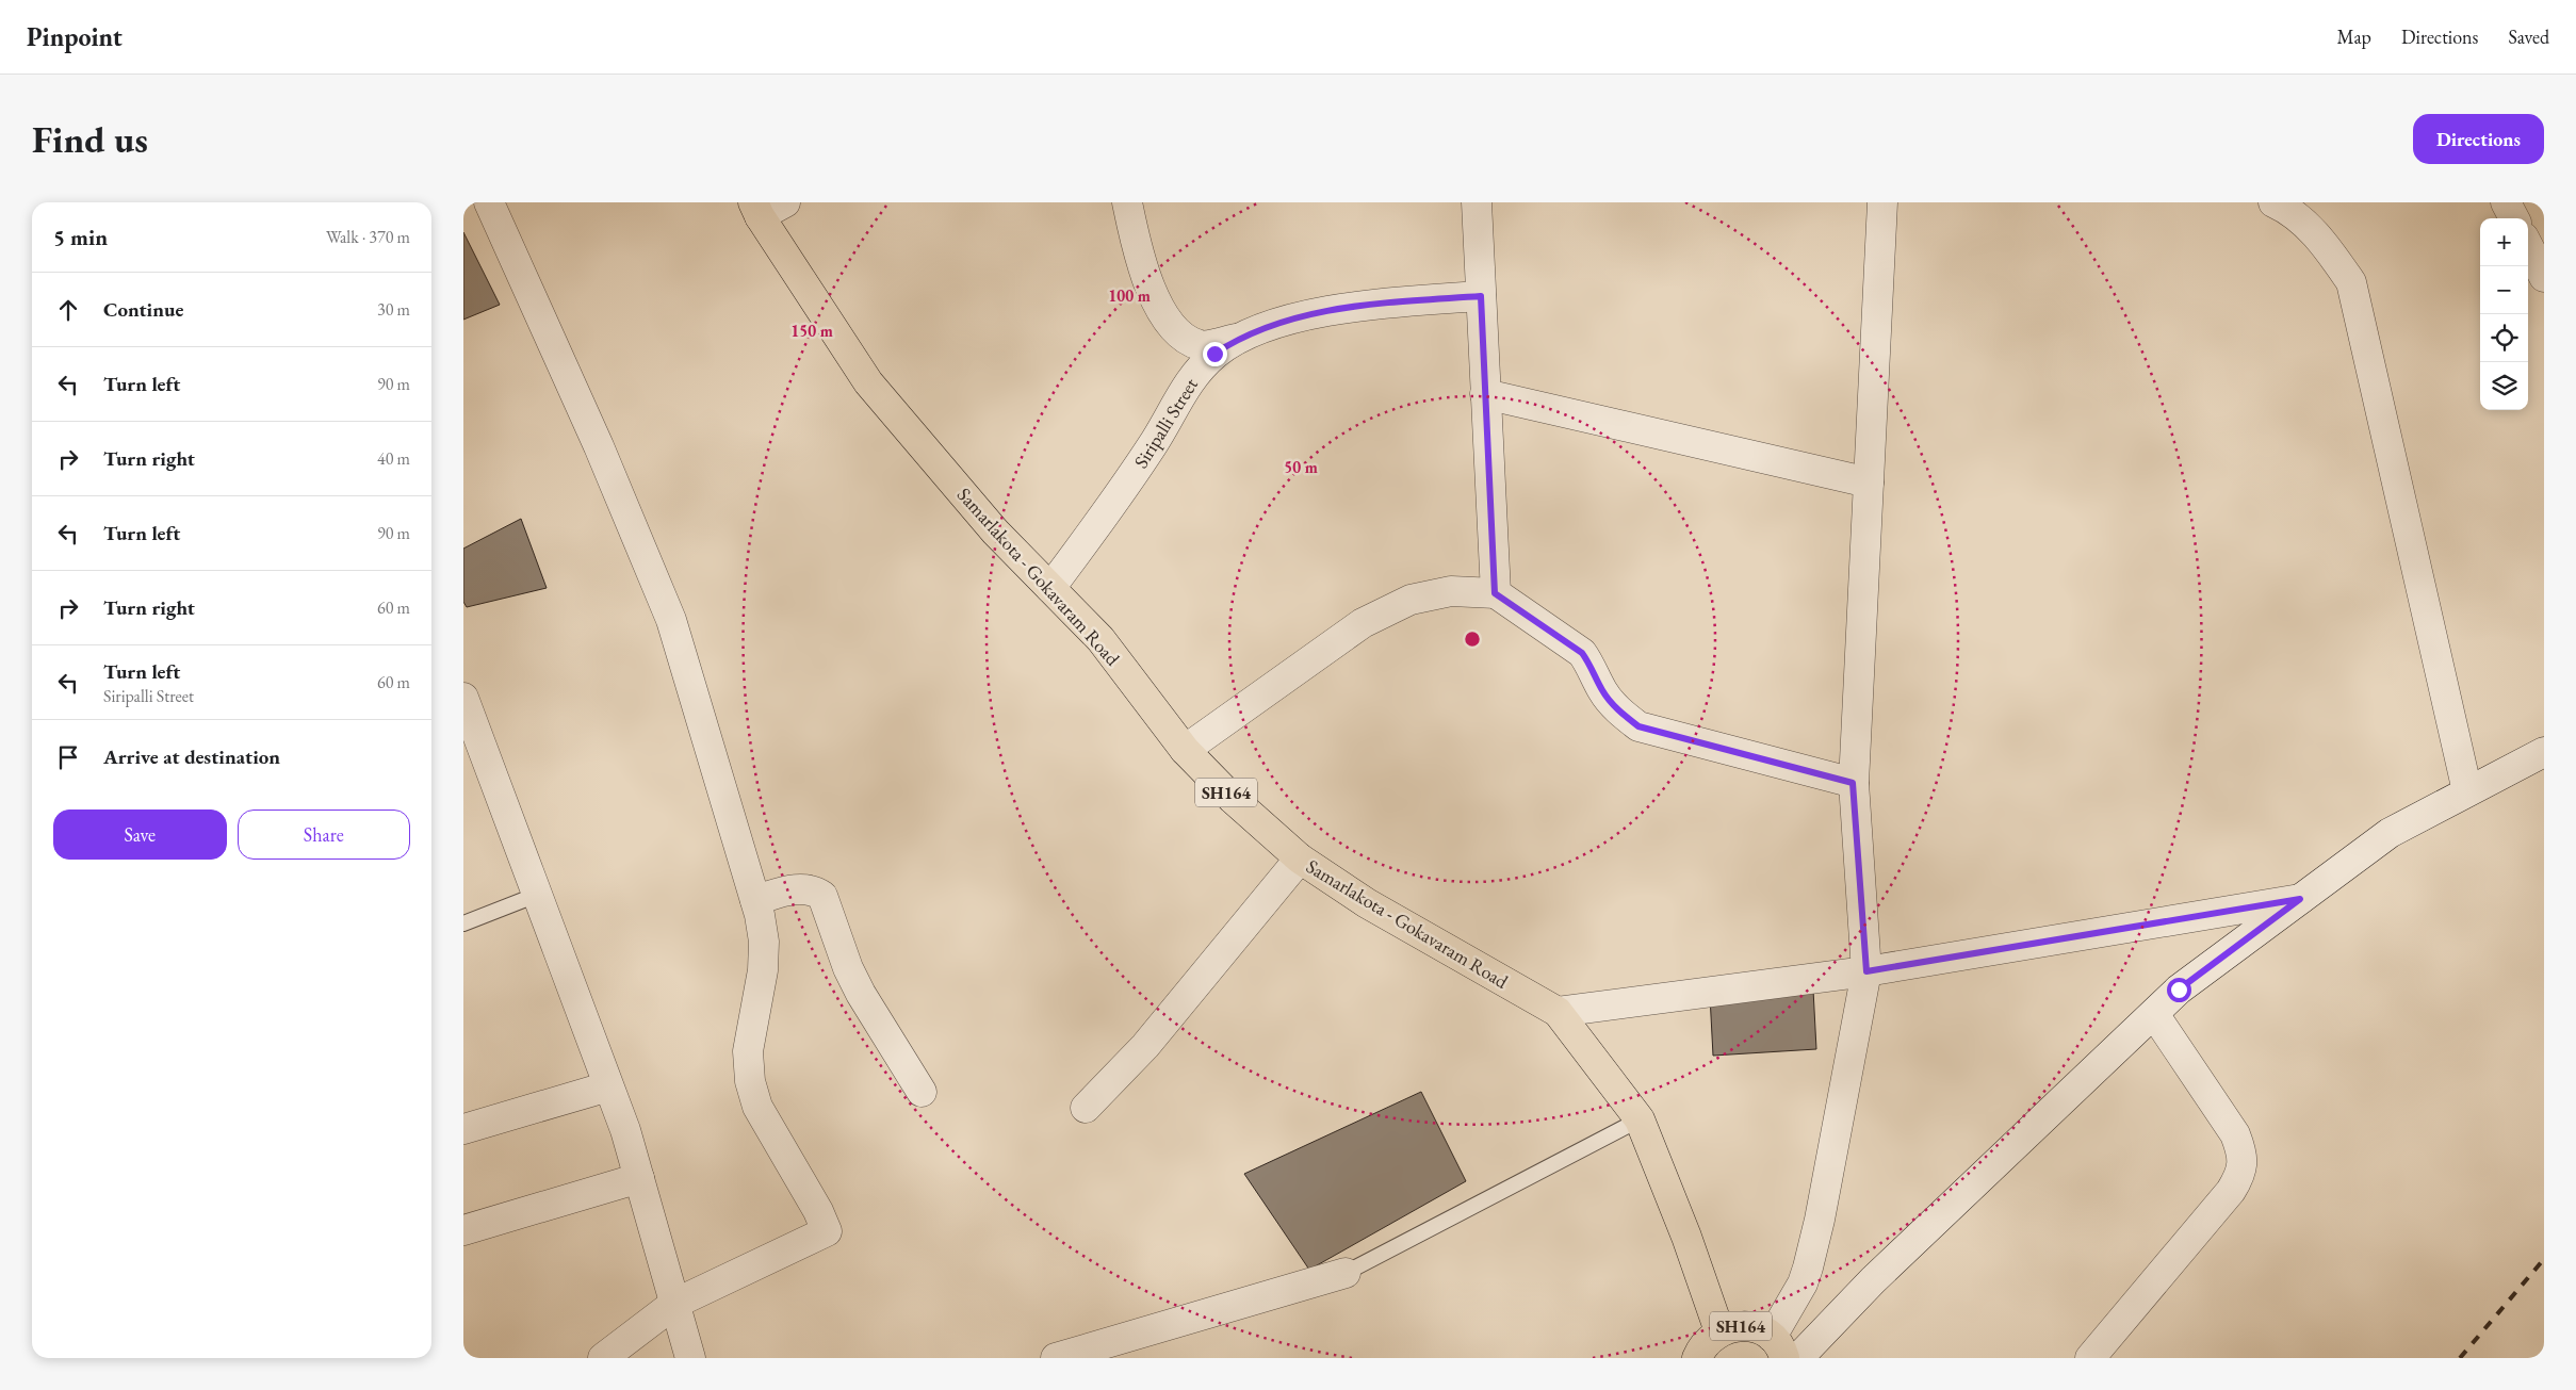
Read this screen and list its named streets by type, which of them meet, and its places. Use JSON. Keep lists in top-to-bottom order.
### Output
{
  "streets": {
    "main road": ["Samarlakota - Gokavaram Road", "SH164"],
    "street": ["Siripalli Street"]
  },
  "crossings": [
    ["Siripalli Street", "Samarlakota - Gokavaram Road"],
    ["Samarlakota - Gokavaram Road", "SH164"]
  ],
  "page": {
    "header": "Pinpoint",
    "nav": ["Map", "Directions", "Saved"],
    "buttons": [
      "Directions",
      ["Save", "Share"]
    ],
    "title": "Find us",
    "heading": ["5 min", "Walk · 370 m"],
    "map_buttons": ["+", "−"],
    "list": [
      ["Continue", "30 m"],
      ["Turn left", "90 m"],
      ["Turn right", "40 m"],
      ["Turn left", "90 m"],
      ["Turn right", "60 m"],
      ["Turn left", "Siripalli Street", "60 m"],
      "Arrive at destination"
    ]
  },
  "rings": ["100 m", "150 m", "50 m"]
}
